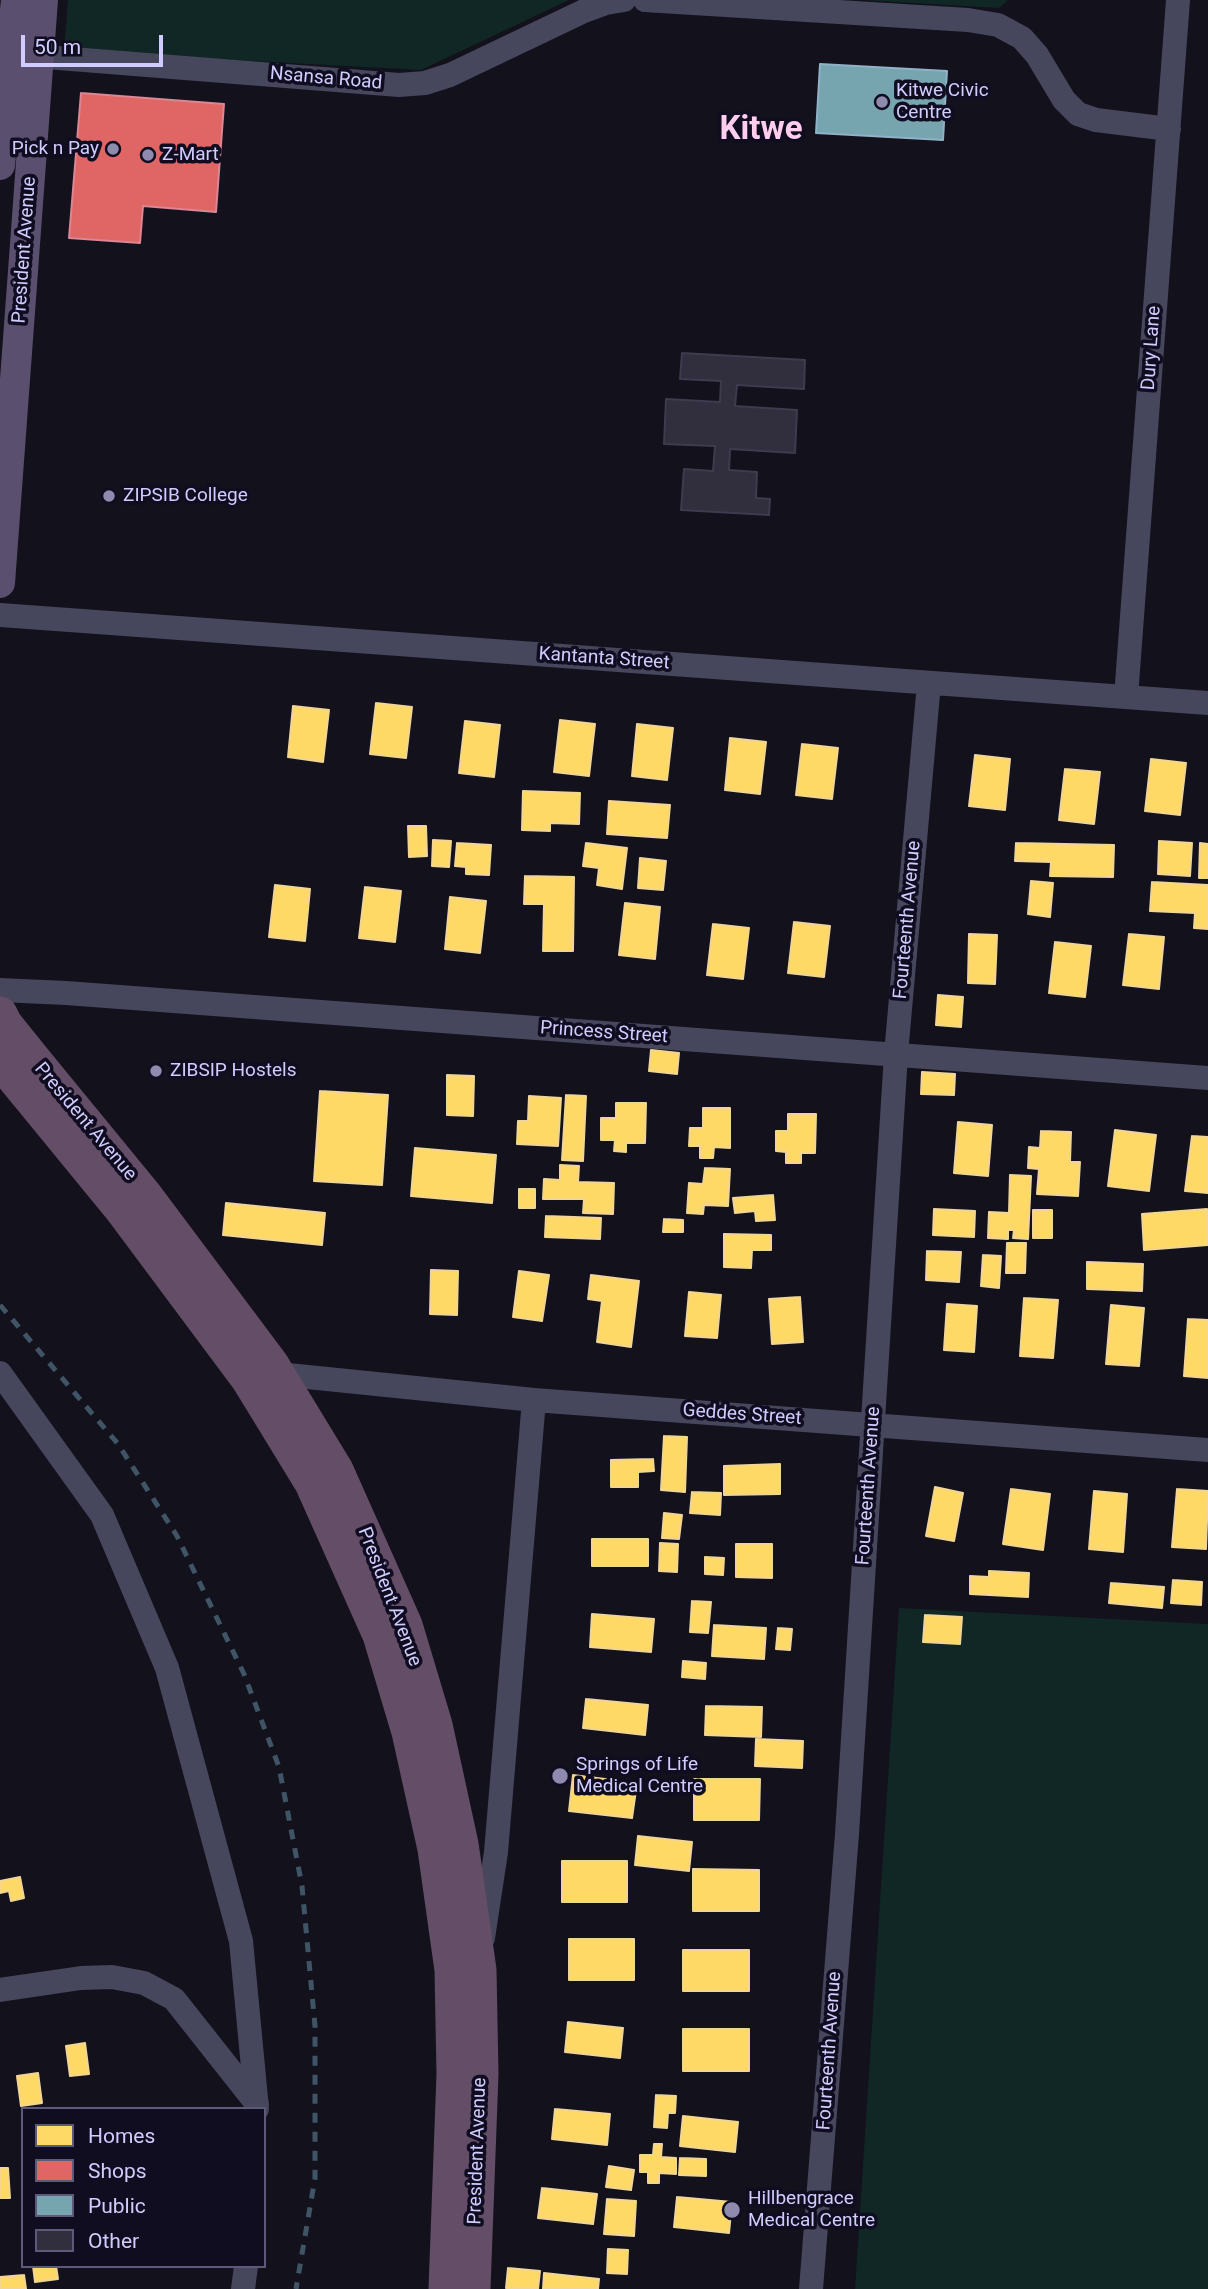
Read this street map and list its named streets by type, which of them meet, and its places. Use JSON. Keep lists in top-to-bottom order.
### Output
{
  "streets": {
    "highway": ["President Avenue"],
    "street": [
      "Nsansa Road",
      "Dury Lane",
      "Kantanta Street",
      "Fourteenth Avenue",
      "Princess Street",
      "Geddes Street"
    ]
  },
  "crossings": [
    ["Nsansa Road", "President Avenue"],
    ["President Avenue", "Geddes Street"],
    ["Dury Lane", "Kantanta Street"],
    ["Kantanta Street", "Fourteenth Avenue"],
    ["Fourteenth Avenue", "Princess Street"],
    ["Fourteenth Avenue", "Geddes Street"]
  ],
  "districts": ["Kitwe"],
  "places": [
    "Kitwe Civic Centre",
    "Pick n Pay",
    "Z-Mart",
    "ZIPSIB College",
    "ZIBSIP Hostels",
    "Springs of Life Medical Centre",
    "Hillbengrace Medical Centre"
  ],
  "legend": [
    "Homes",
    "Shops",
    "Public",
    "Other"
  ],
  "scale_bar": "50 m"
}
